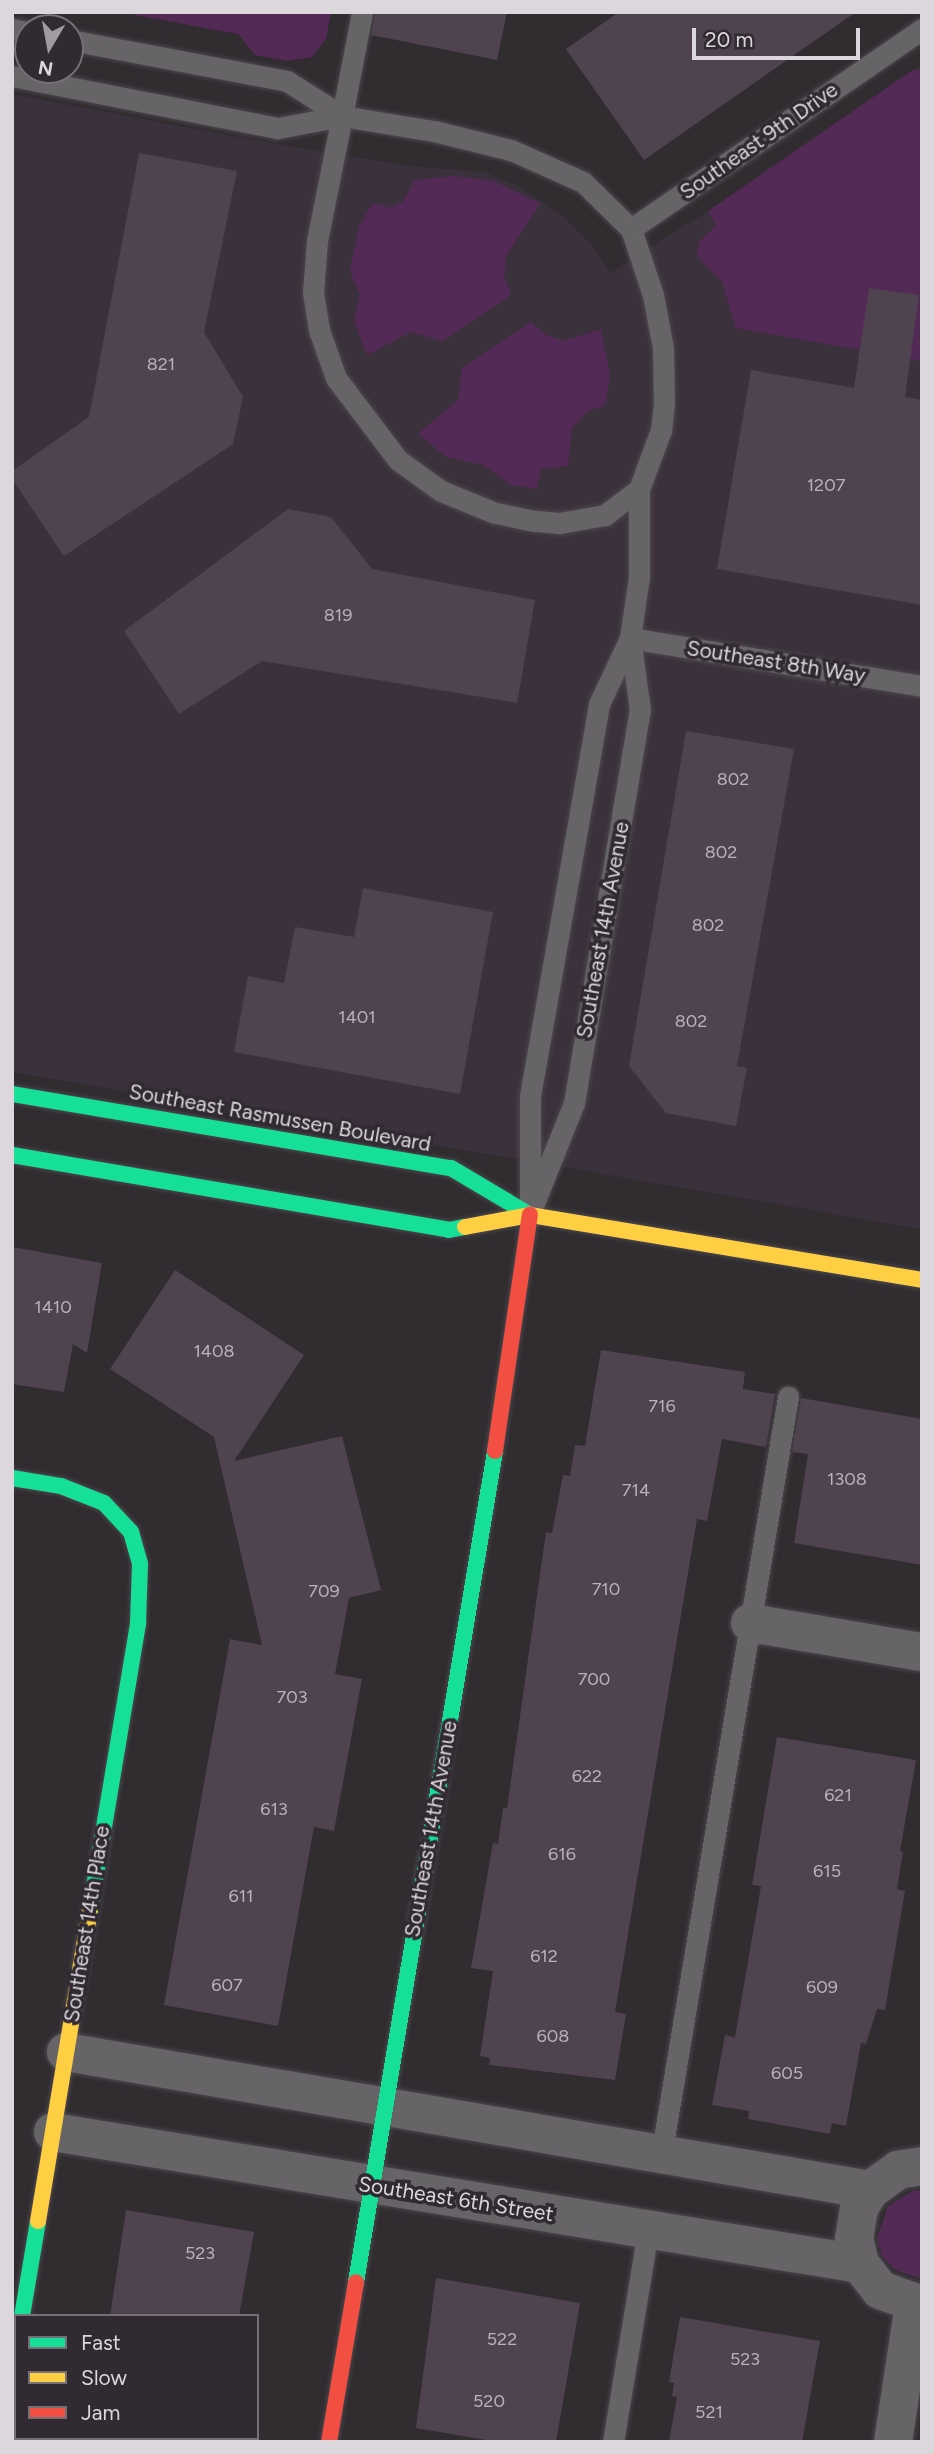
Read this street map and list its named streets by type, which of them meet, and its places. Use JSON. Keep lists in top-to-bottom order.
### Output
{
  "streets": {
    "street": [
      "Southeast 14th Avenue",
      "Southeast Rasmussen Boulevard",
      "Southeast 14th Place",
      "Southeast 6th Street"
    ],
    "lane": ["Southeast 9th Drive", "Southeast 8th Way"]
  },
  "crossings": [
    ["Southeast 8th Way", "Southeast 14th Avenue"],
    ["Southeast 14th Avenue", "Southeast Rasmussen Boulevard"],
    ["Southeast 14th Avenue", "Southeast 6th Street"],
    ["Southeast 14th Place", "Southeast 6th Street"]
  ],
  "house_numbers": [
    "821",
    "1207",
    "819",
    "802",
    "802",
    "802",
    "1401",
    "802",
    "1410",
    "1408",
    "716",
    "1308",
    "714",
    "710",
    "709",
    "700",
    "703",
    "622",
    "621",
    "613",
    "616",
    "615",
    "611",
    "612",
    "607",
    "609",
    "608",
    "605",
    "523",
    "522",
    "523",
    "520",
    "521"
  ],
  "legend": ["Fast", "Slow", "Jam"],
  "scale_bar": "20 m",
  "north": "bottom"
}
